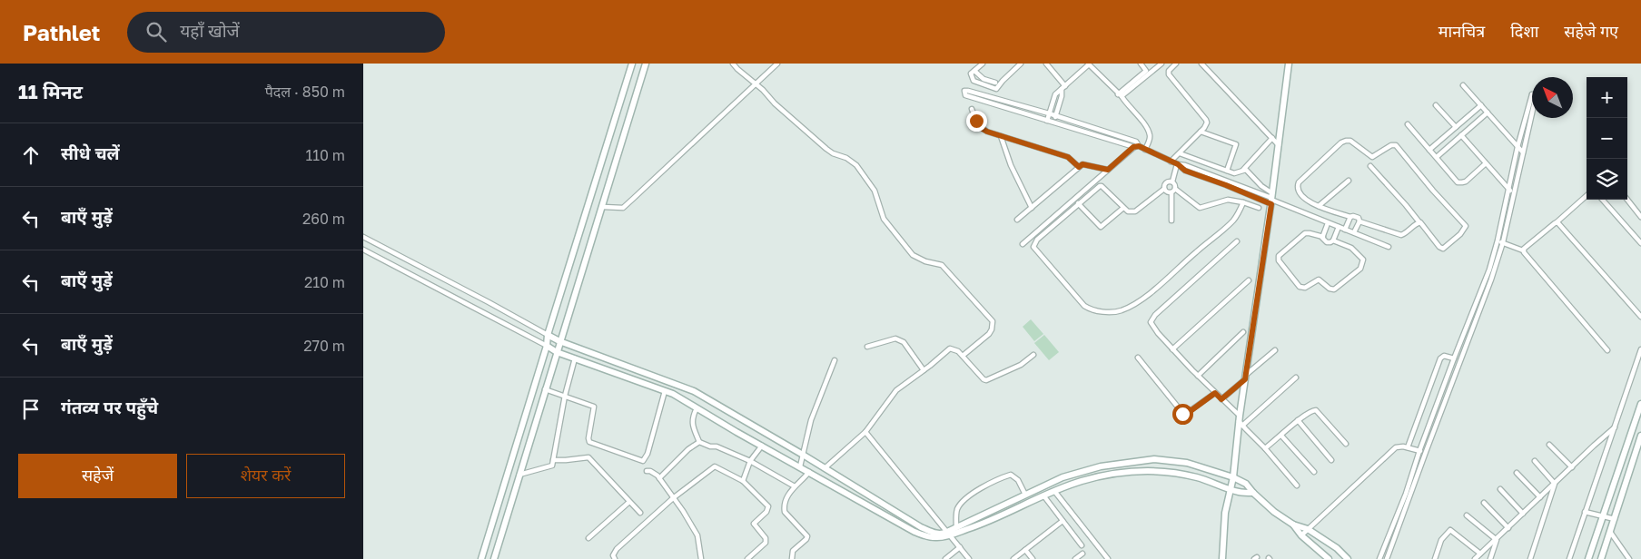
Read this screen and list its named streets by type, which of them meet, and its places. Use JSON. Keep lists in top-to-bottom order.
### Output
{
  "north": "top left",
  "page": {
    "header": "Pathlet",
    "search": "यहाँ खोजें",
    "nav": ["मानचित्र", "दिशा", "सहेजे गए"],
    "heading": ["11 मिनट", "पैदल · 850 m"],
    "map_buttons": ["+", "−"],
    "list": [
      ["सीधे चलें", "110 m"],
      ["बाएँ मुड़ें", "260 m"],
      ["बाएँ मुड़ें", "210 m"],
      ["बाएँ मुड़ें", "270 m"],
      "गंतव्य पर पहुँचे"
    ],
    "buttons": ["सहेजें", "शेयर करें"]
  }
}
